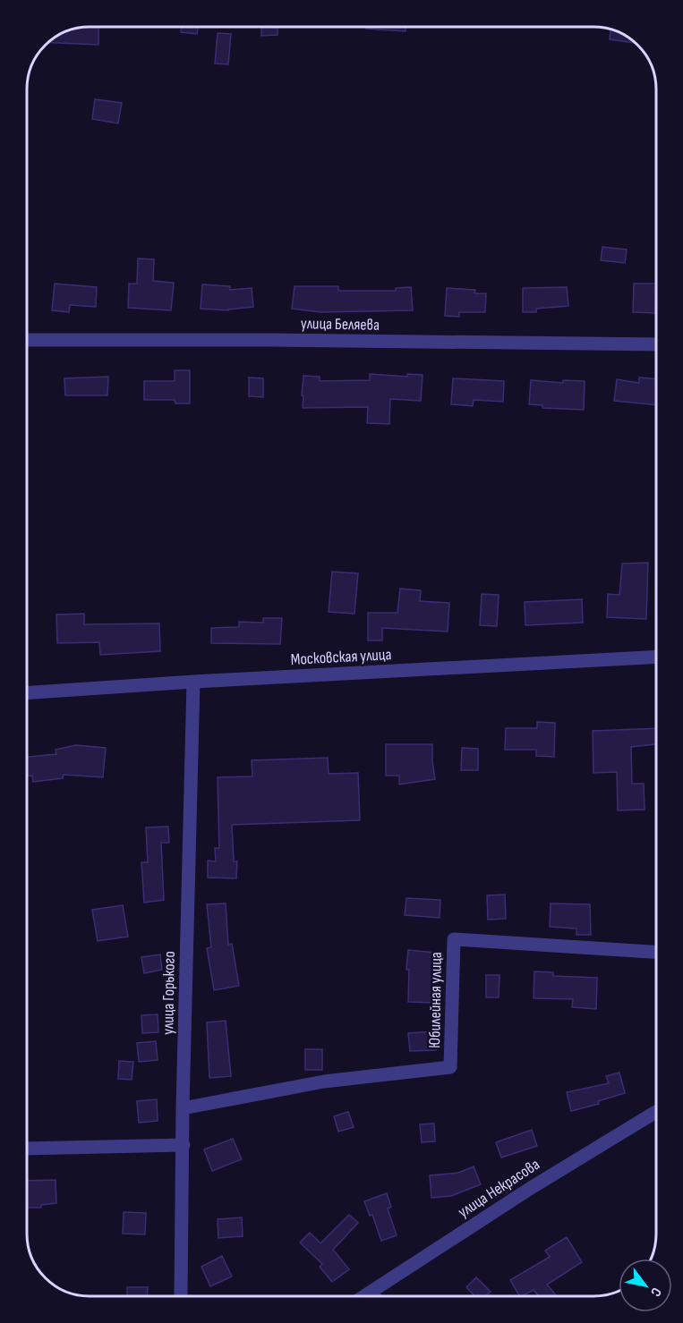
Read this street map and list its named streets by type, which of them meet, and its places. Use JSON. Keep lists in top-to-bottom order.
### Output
{
  "streets": {
    "street": [
      "улица Беляева",
      "Московская улица",
      "улица Горького",
      "Юбилейная улица",
      "улица Некрасова"
    ]
  },
  "crossings": [
    ["Московская улица", "улица Горького"],
    ["улица Горького", "Юбилейная улица"]
  ],
  "north": "bottom right"
}
